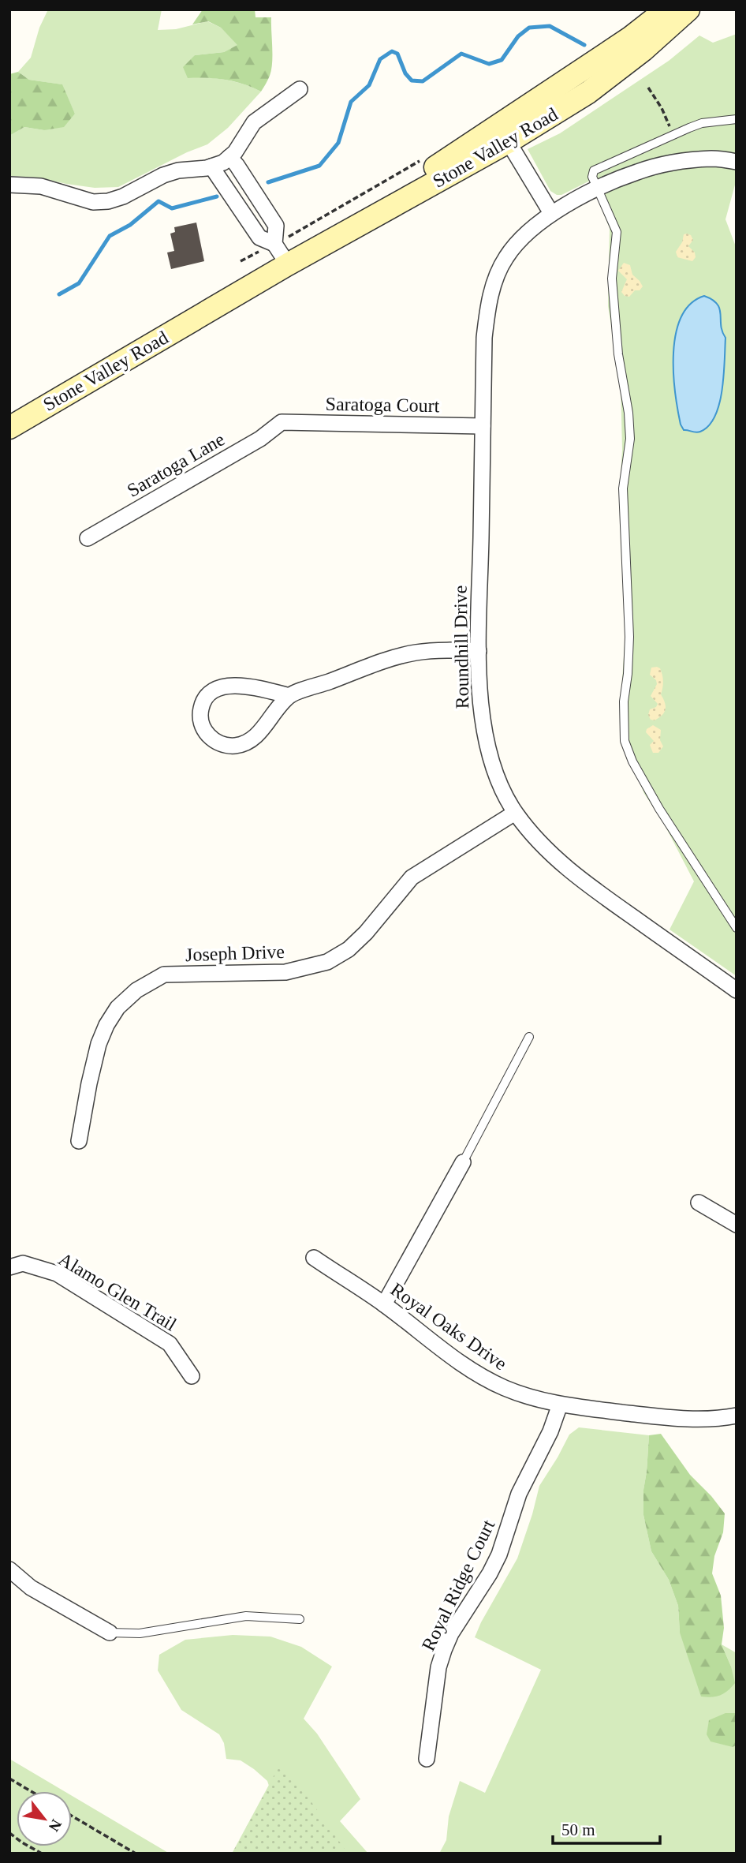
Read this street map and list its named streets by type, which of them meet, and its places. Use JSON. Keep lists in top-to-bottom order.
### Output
{
  "streets": {
    "street": [
      "Stone Valley Road",
      "Saratoga Court",
      "Saratoga Lane",
      "Roundhill Drive",
      "Joseph Drive",
      "Alamo Glen Trail",
      "Royal Oaks Drive",
      "Royal Ridge Court"
    ]
  },
  "crossings": [
    ["Saratoga Court", "Saratoga Lane"],
    ["Saratoga Court", "Roundhill Drive"],
    ["Roundhill Drive", "Joseph Drive"],
    ["Royal Oaks Drive", "Royal Ridge Court"]
  ],
  "scale_bar": "50 m",
  "north": "bottom right"
}
